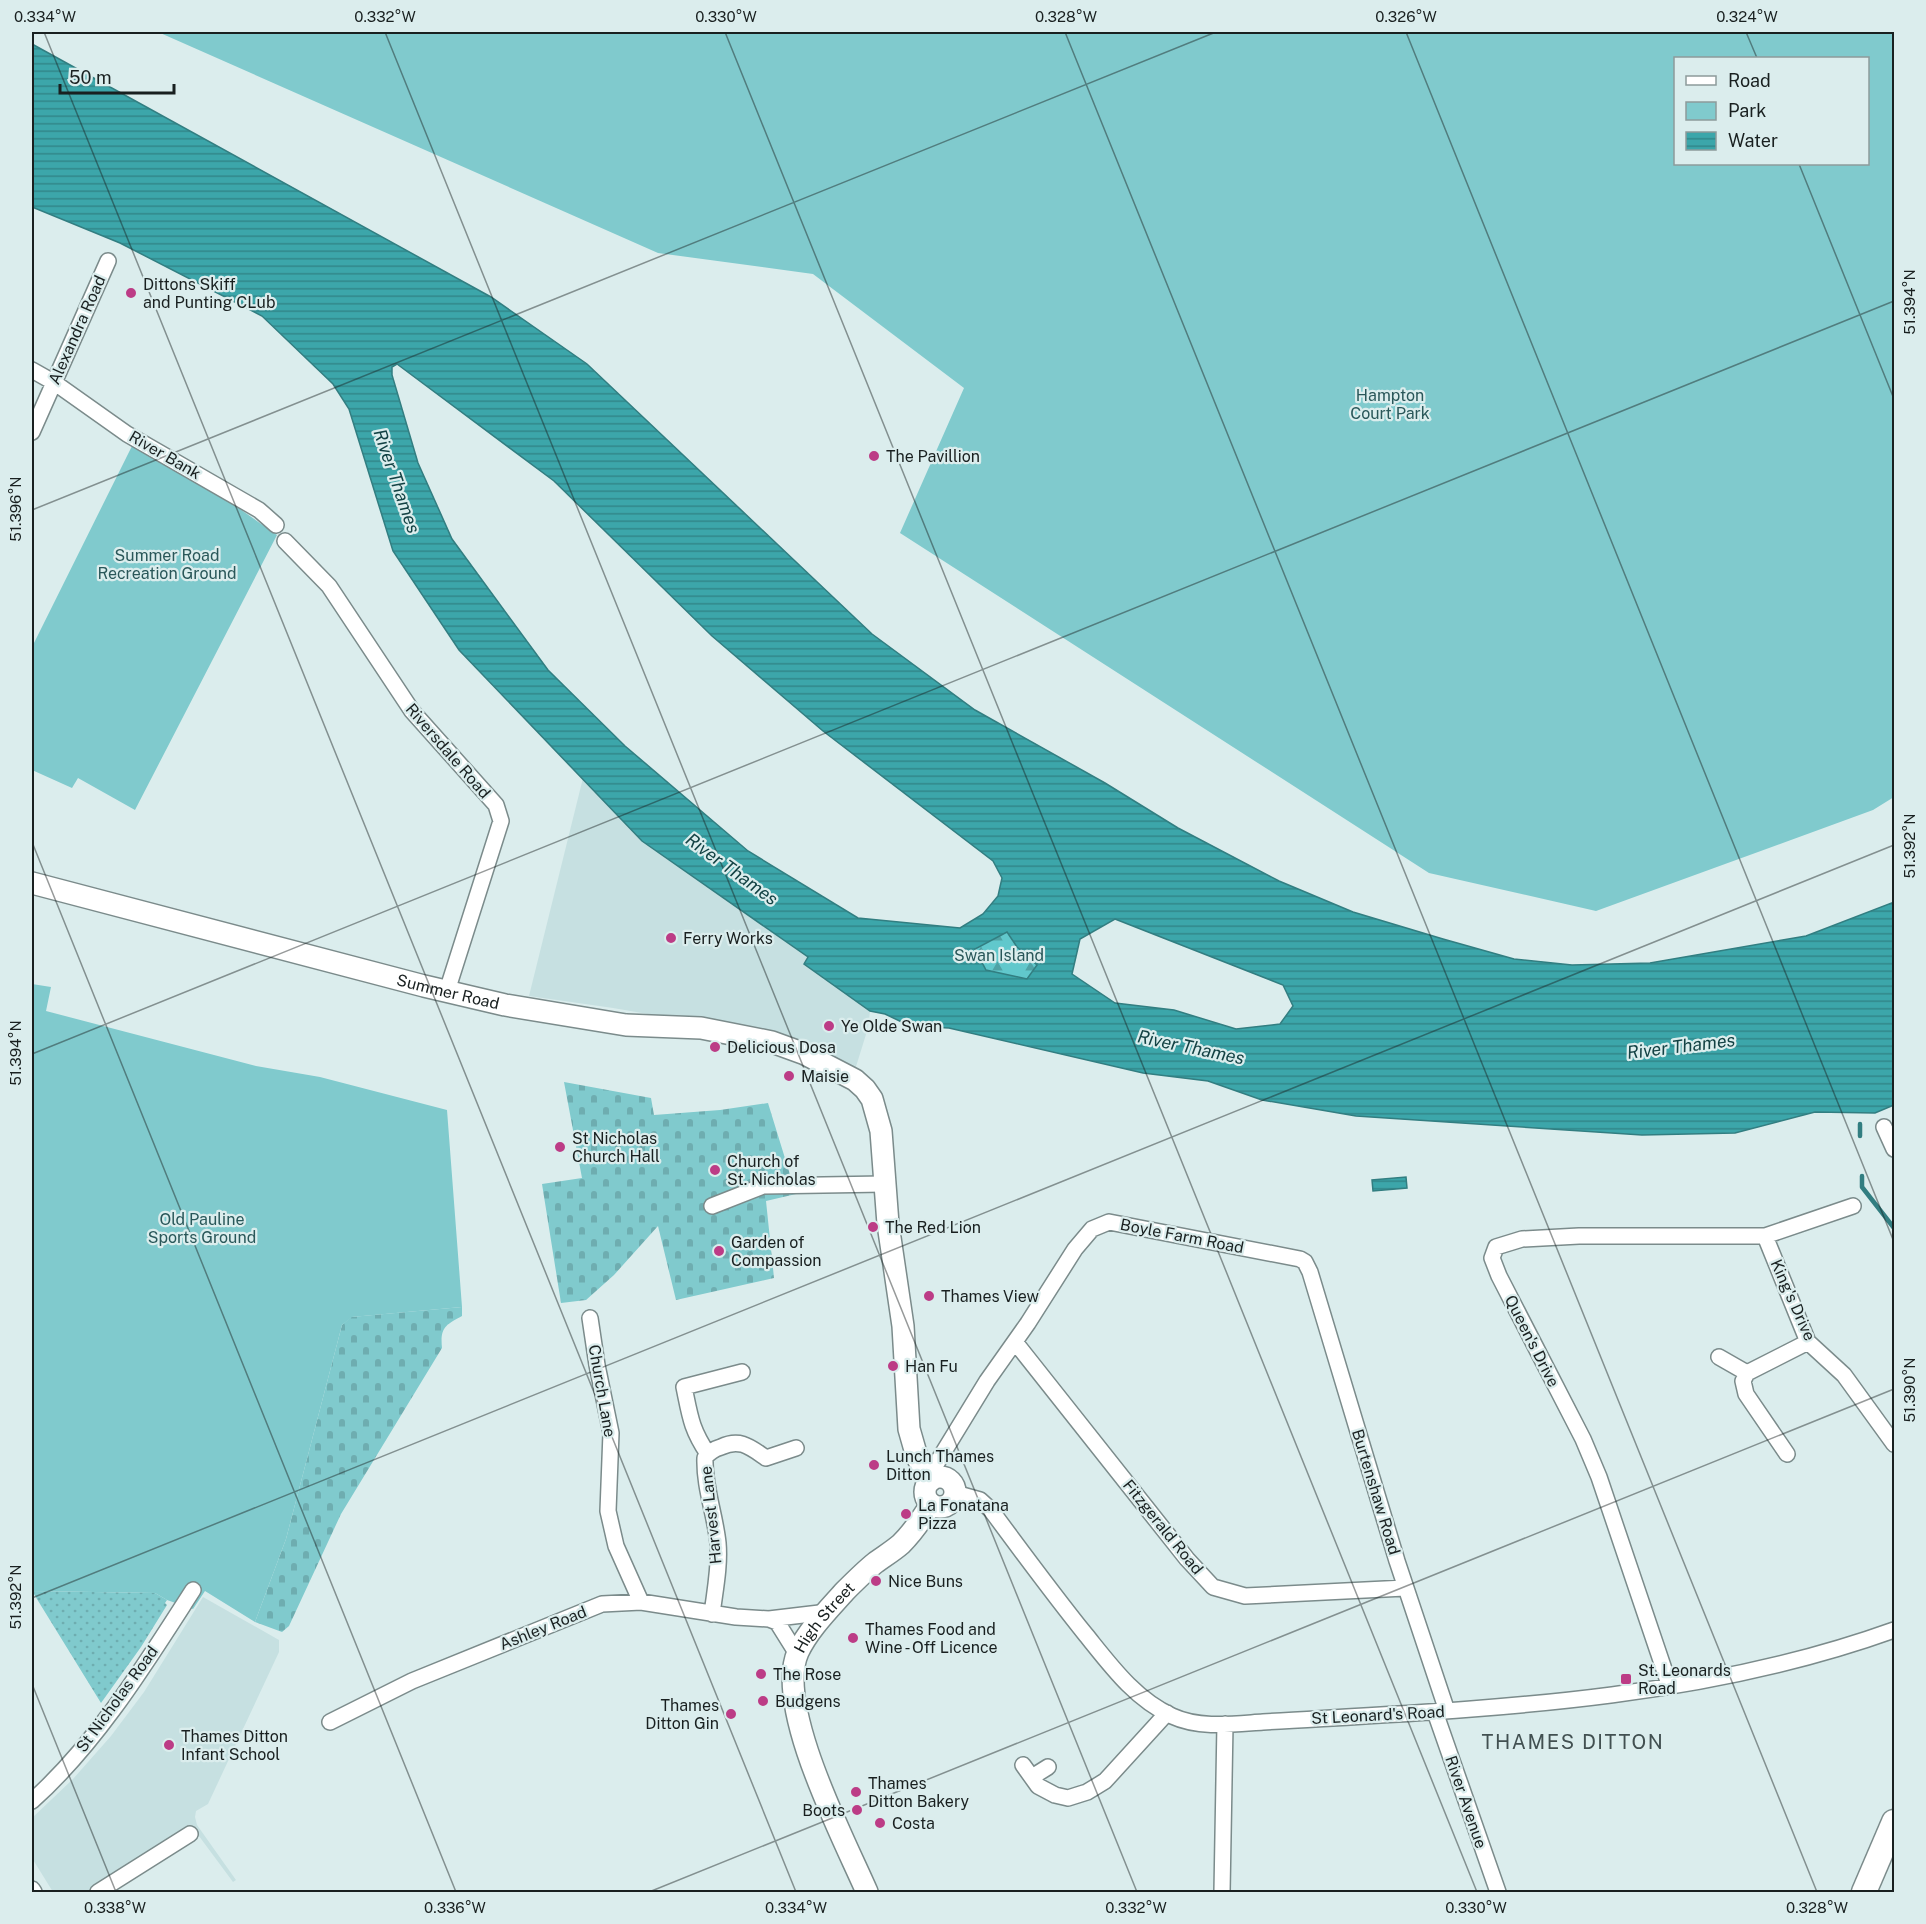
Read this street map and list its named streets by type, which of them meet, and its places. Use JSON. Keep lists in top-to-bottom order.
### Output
{
  "streets": {
    "street": [
      "Alexandra Road",
      "River Bank",
      "Riversdale Road",
      "Summer Road",
      "Boyle Farm Road",
      "King's Drive",
      "Queen's Drive",
      "Church Lane",
      "Burtenshaw Road",
      "Harvest Lane",
      "Fitzgerald Road",
      "High Street",
      "Ashley Road",
      "St Nicholas Road",
      "St Leonard's Road",
      "River Avenue"
    ]
  },
  "crossings": [
    ["Alexandra Road", "River Bank"],
    ["Riversdale Road", "Summer Road"],
    ["Boyle Farm Road", "Burtenshaw Road"],
    ["Boyle Farm Road", "Fitzgerald Road"],
    ["Boyle Farm Road", "High Street"],
    ["Boyle Farm Road", "St Leonard's Road"],
    ["King's Drive", "Queen's Drive"],
    ["Queen's Drive", "St Leonard's Road"],
    ["Church Lane", "Ashley Road"],
    ["Burtenshaw Road", "Fitzgerald Road"],
    ["Burtenshaw Road", "St Leonard's Road"],
    ["Burtenshaw Road", "River Avenue"],
    ["Harvest Lane", "Ashley Road"],
    ["High Street", "Ashley Road"],
    ["High Street", "St Leonard's Road"],
    ["St Leonard's Road", "River Avenue"]
  ],
  "districts": ["THAMES DITTON"],
  "water": ["River Thames"],
  "parks": [
    "Hampton Court Park",
    "Summer Road Recreation Ground",
    "Swan Island",
    "Old Pauline Sports Ground"
  ],
  "places": {
    "other": [
      "Dittons Skiff and Punting CLub",
      "The Pavillion",
      "Ferry Works",
      "Ye Olde Swan",
      "Delicious Dosa",
      "Maisie",
      "St Nicholas Church Hall",
      "Church of St. Nicholas",
      "The Red Lion",
      "Garden of Compassion",
      "Thames View",
      "Han Fu",
      "Lunch Thames Ditton",
      "La Fonatana Pizza",
      "Nice Buns",
      "Thames Food and Wine - Off Licence",
      "The Rose",
      "Budgens",
      "Thames Ditton Gin",
      "Thames Ditton Infant School",
      "Thames Ditton Bakery",
      "Boots",
      "Costa"
    ],
    "transit": ["St. Leonards Road"]
  },
  "legend": ["Road", "Park", "Water"],
  "scale_bar": "50 m",
  "coordinates": [
    "0.334°W",
    "0.332°W",
    "0.330°W",
    "0.328°W",
    "0.326°W",
    "0.324°W",
    "51.394°N",
    "51.396°N",
    "51.392°N",
    "51.390°N",
    "0.338°W",
    "0.336°W"
  ]
}
